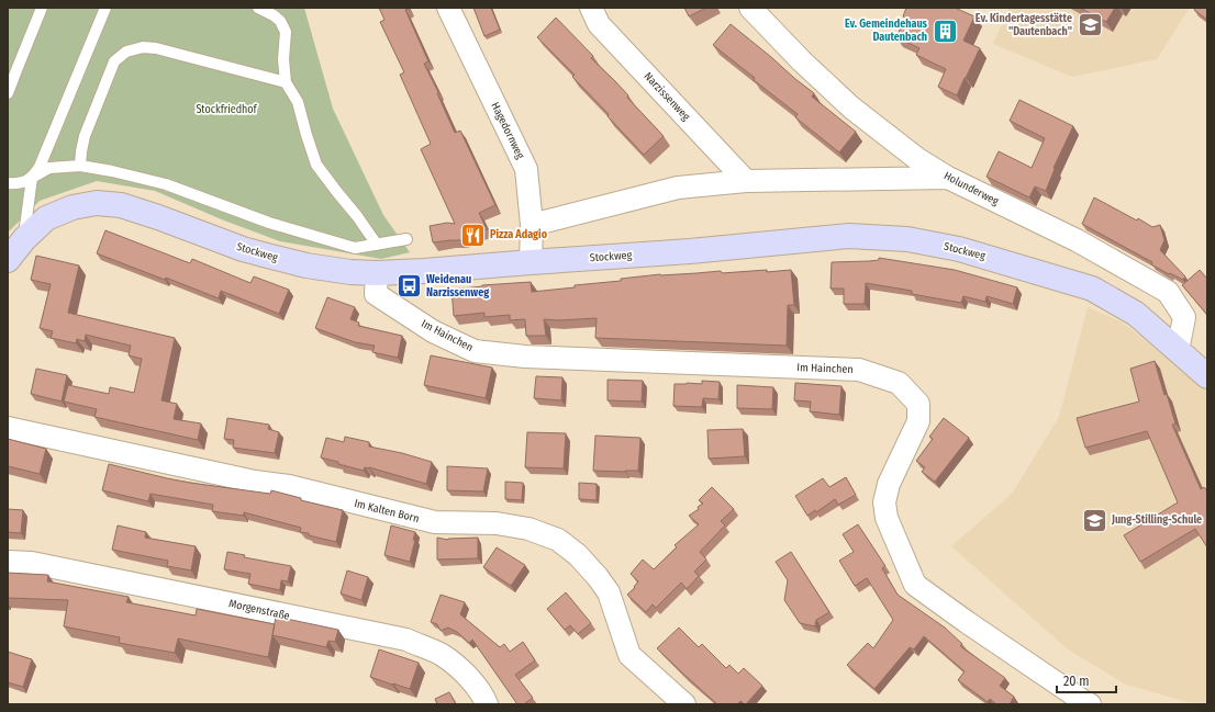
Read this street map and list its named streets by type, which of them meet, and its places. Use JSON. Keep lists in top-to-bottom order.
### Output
{
  "streets": {
    "street": [
      "Narzissenweg",
      "Hagedornweg",
      "Holunderweg",
      "Stockweg",
      "Im Hainchen",
      "Im Kalten Born",
      "Morgenstraße"
    ]
  },
  "crossings": [
    ["Hagedornweg", "Stockweg"],
    ["Holunderweg", "Stockweg"],
    ["Stockweg", "Im Hainchen"]
  ],
  "parks": ["Stockfriedhof"],
  "places": {
    "school or university": ["Ev. Kindertagesstätte \"Dautenbach\"", "Jung-Stilling-Schule"],
    "building": ["Ev. Gemeindehaus Dautenbach"],
    "restaurant": ["Pizza Adagio"],
    "bus stop": ["Weidenau Narzissenweg"]
  },
  "scale_bar": "20 m"
}
